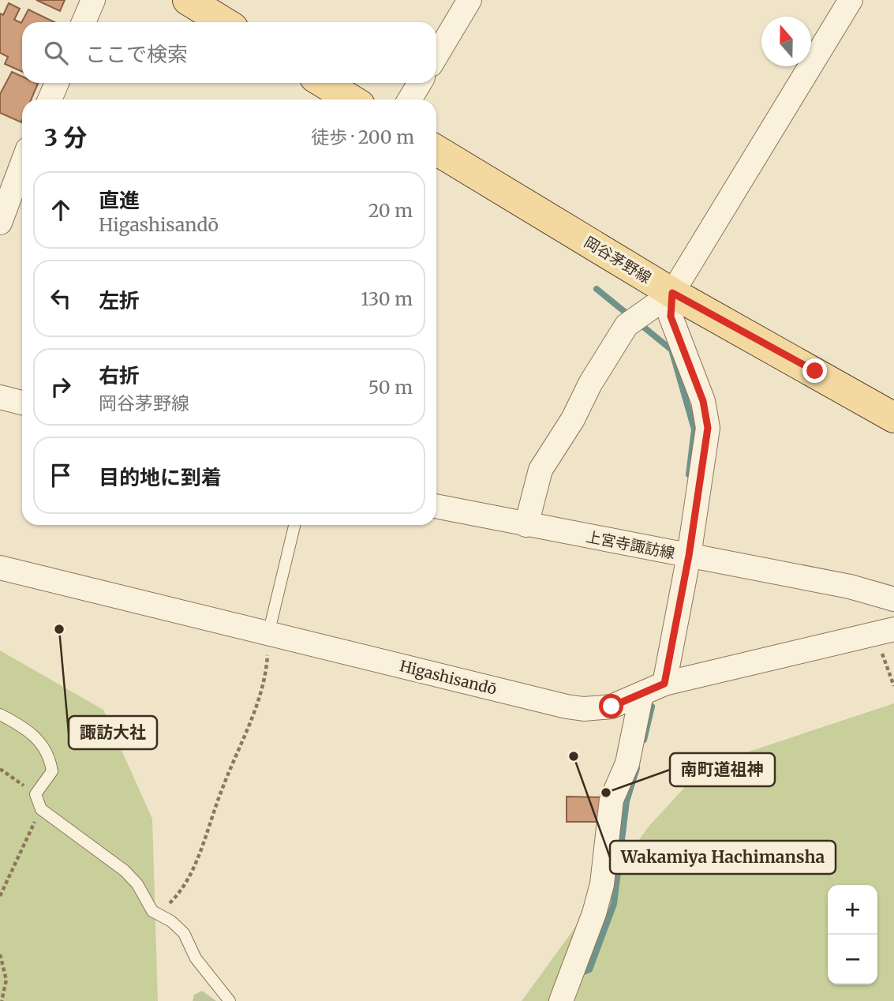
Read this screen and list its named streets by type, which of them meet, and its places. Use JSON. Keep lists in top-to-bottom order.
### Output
{
  "streets": {
    "main road": ["岡谷茅野線"],
    "street": ["上宮寺諏訪線", "Higashisandō"]
  },
  "places": ["諏訪大社", "Wakamiya Hachimansha", "南町道祖神"],
  "north": "top",
  "page": {
    "search": "ここで検索",
    "heading": ["3 分", "徒歩 · 200 m"],
    "list": [
      ["直進", "Higashisandō", "20 m"],
      ["左折", "130 m"],
      ["右折", "岡谷茅野線", "50 m"],
      "目的地に到着"
    ],
    "map_buttons": ["+", "−"]
  }
}
